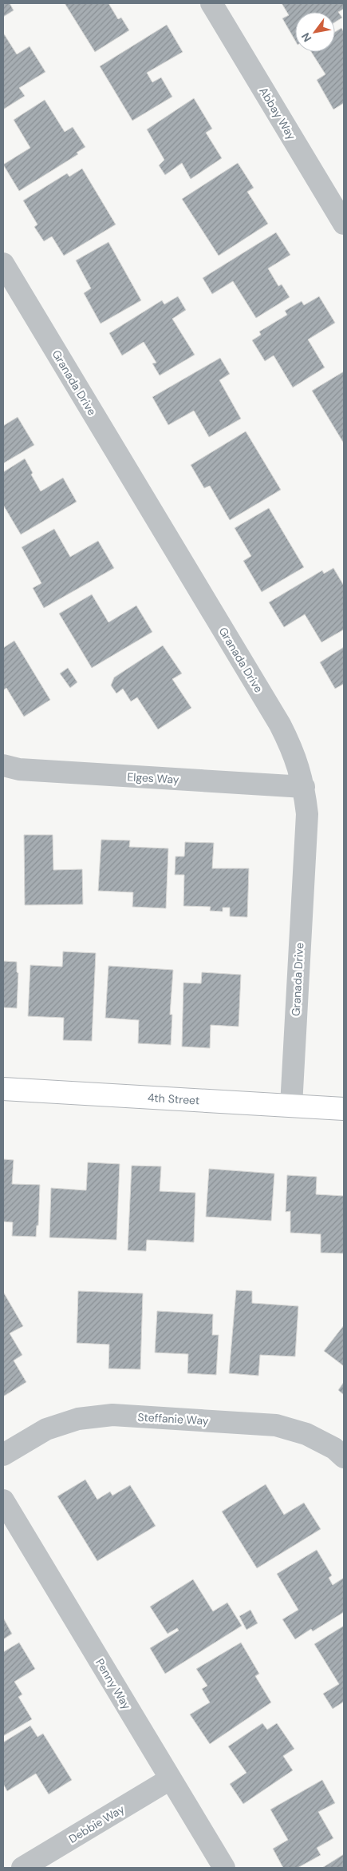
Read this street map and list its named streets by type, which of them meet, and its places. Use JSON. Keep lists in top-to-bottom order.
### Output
{
  "streets": {
    "street": [
      "Abbay Way",
      "Granada Drive",
      "Elges Way",
      "4th Street",
      "Steffanie Way",
      "Penny Way",
      "Debbie Way"
    ]
  },
  "crossings": [
    ["Granada Drive", "Elges Way"],
    ["Granada Drive", "4th Street"],
    ["Penny Way", "Debbie Way"]
  ],
  "north": "bottom left"
}
